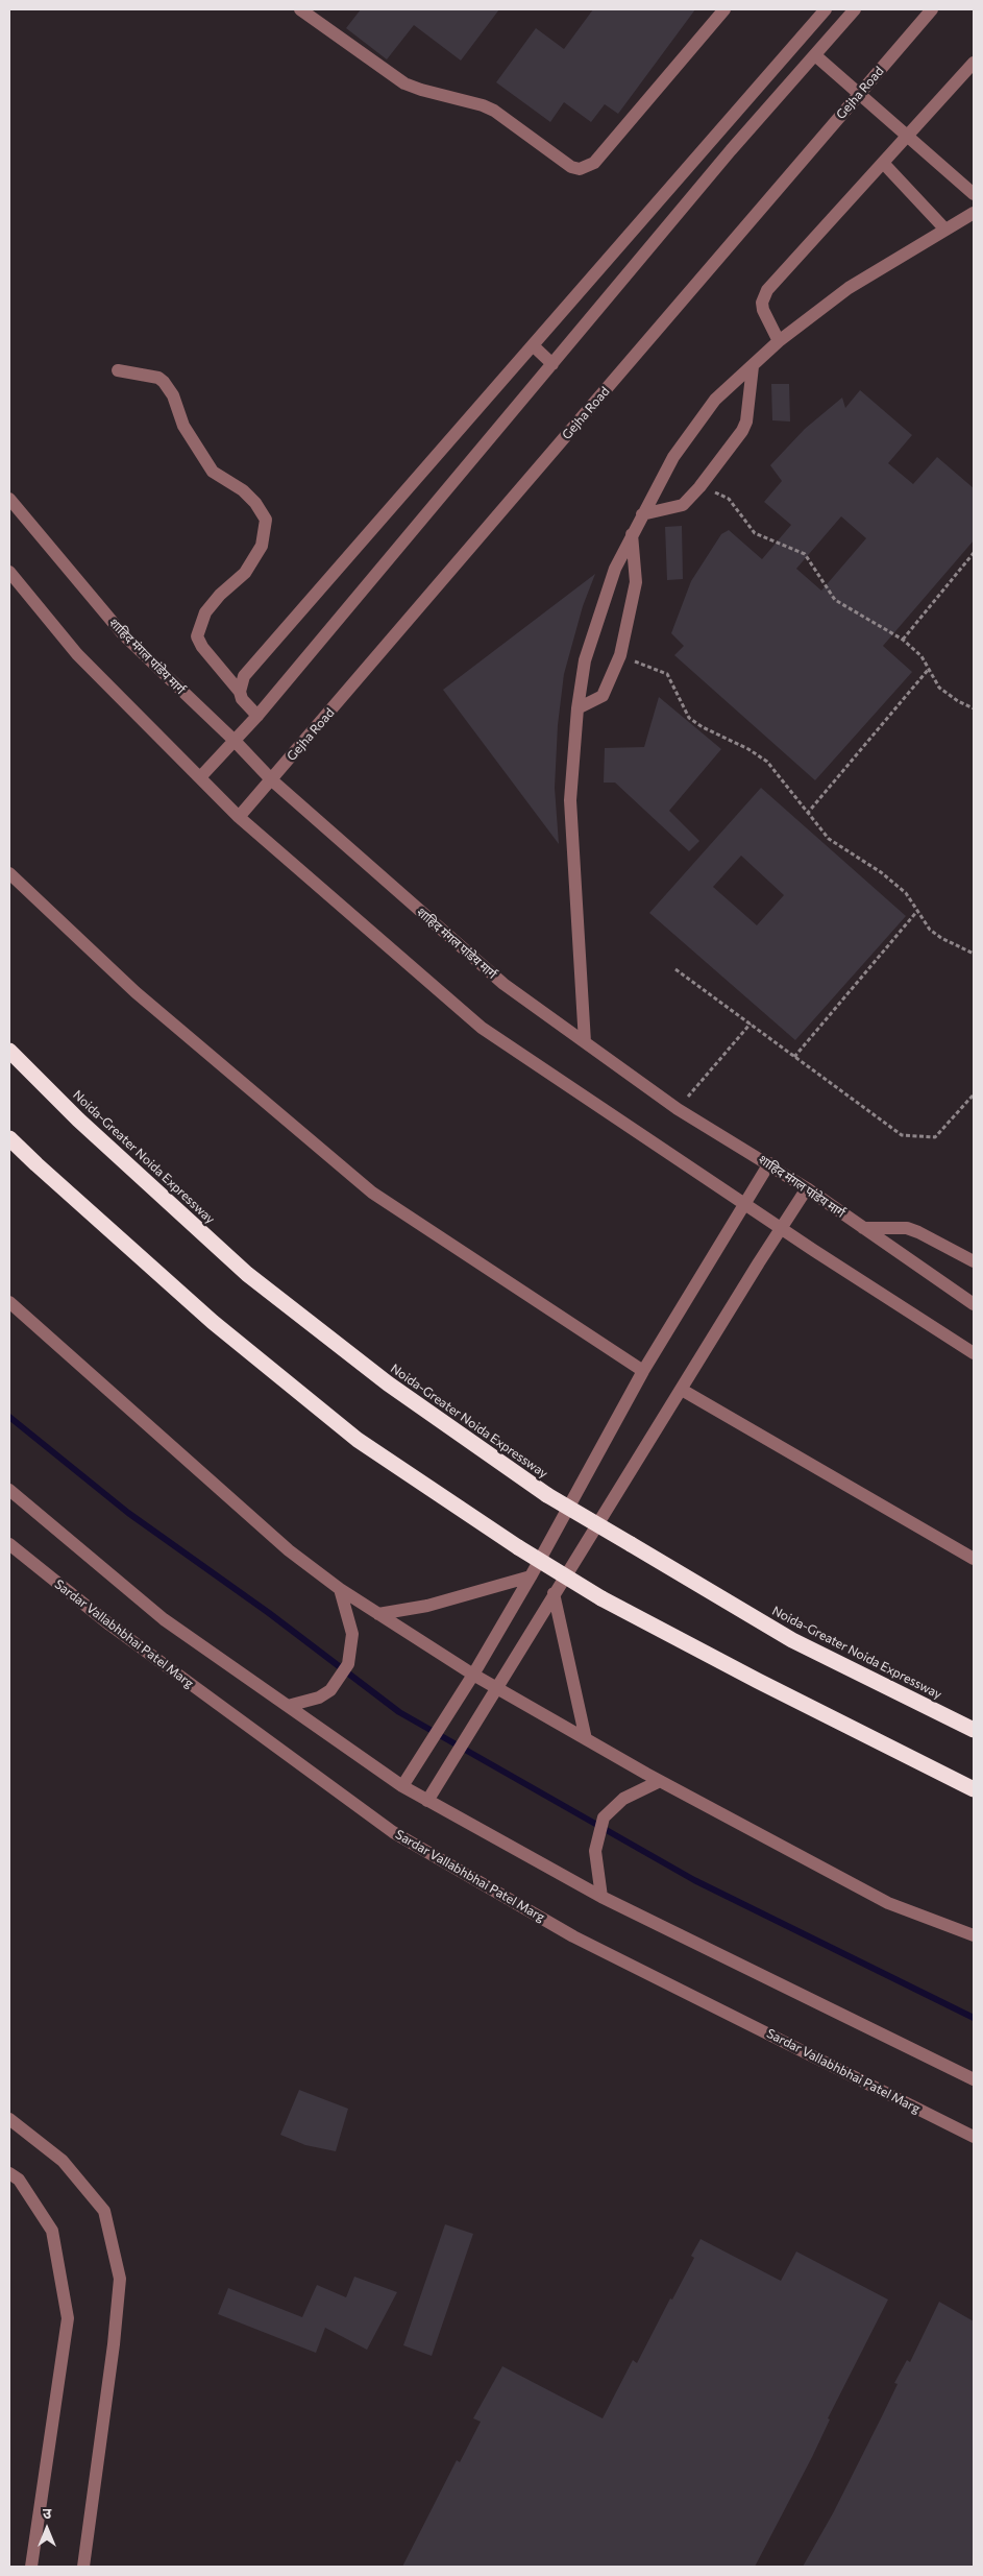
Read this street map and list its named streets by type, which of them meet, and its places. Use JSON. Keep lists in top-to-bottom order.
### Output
{
  "streets": {
    "highway": ["Noida-Greater Noida Expressway"],
    "street": ["Gejha Road", "शाहिद मंगल पांडेय मार्ग", "Sardar Vallabhbhai Patel Marg"]
  },
  "crossings": [
    ["Gejha Road", "शाहिद मंगल पांडेय मार्ग"]
  ],
  "north": "top"
}
